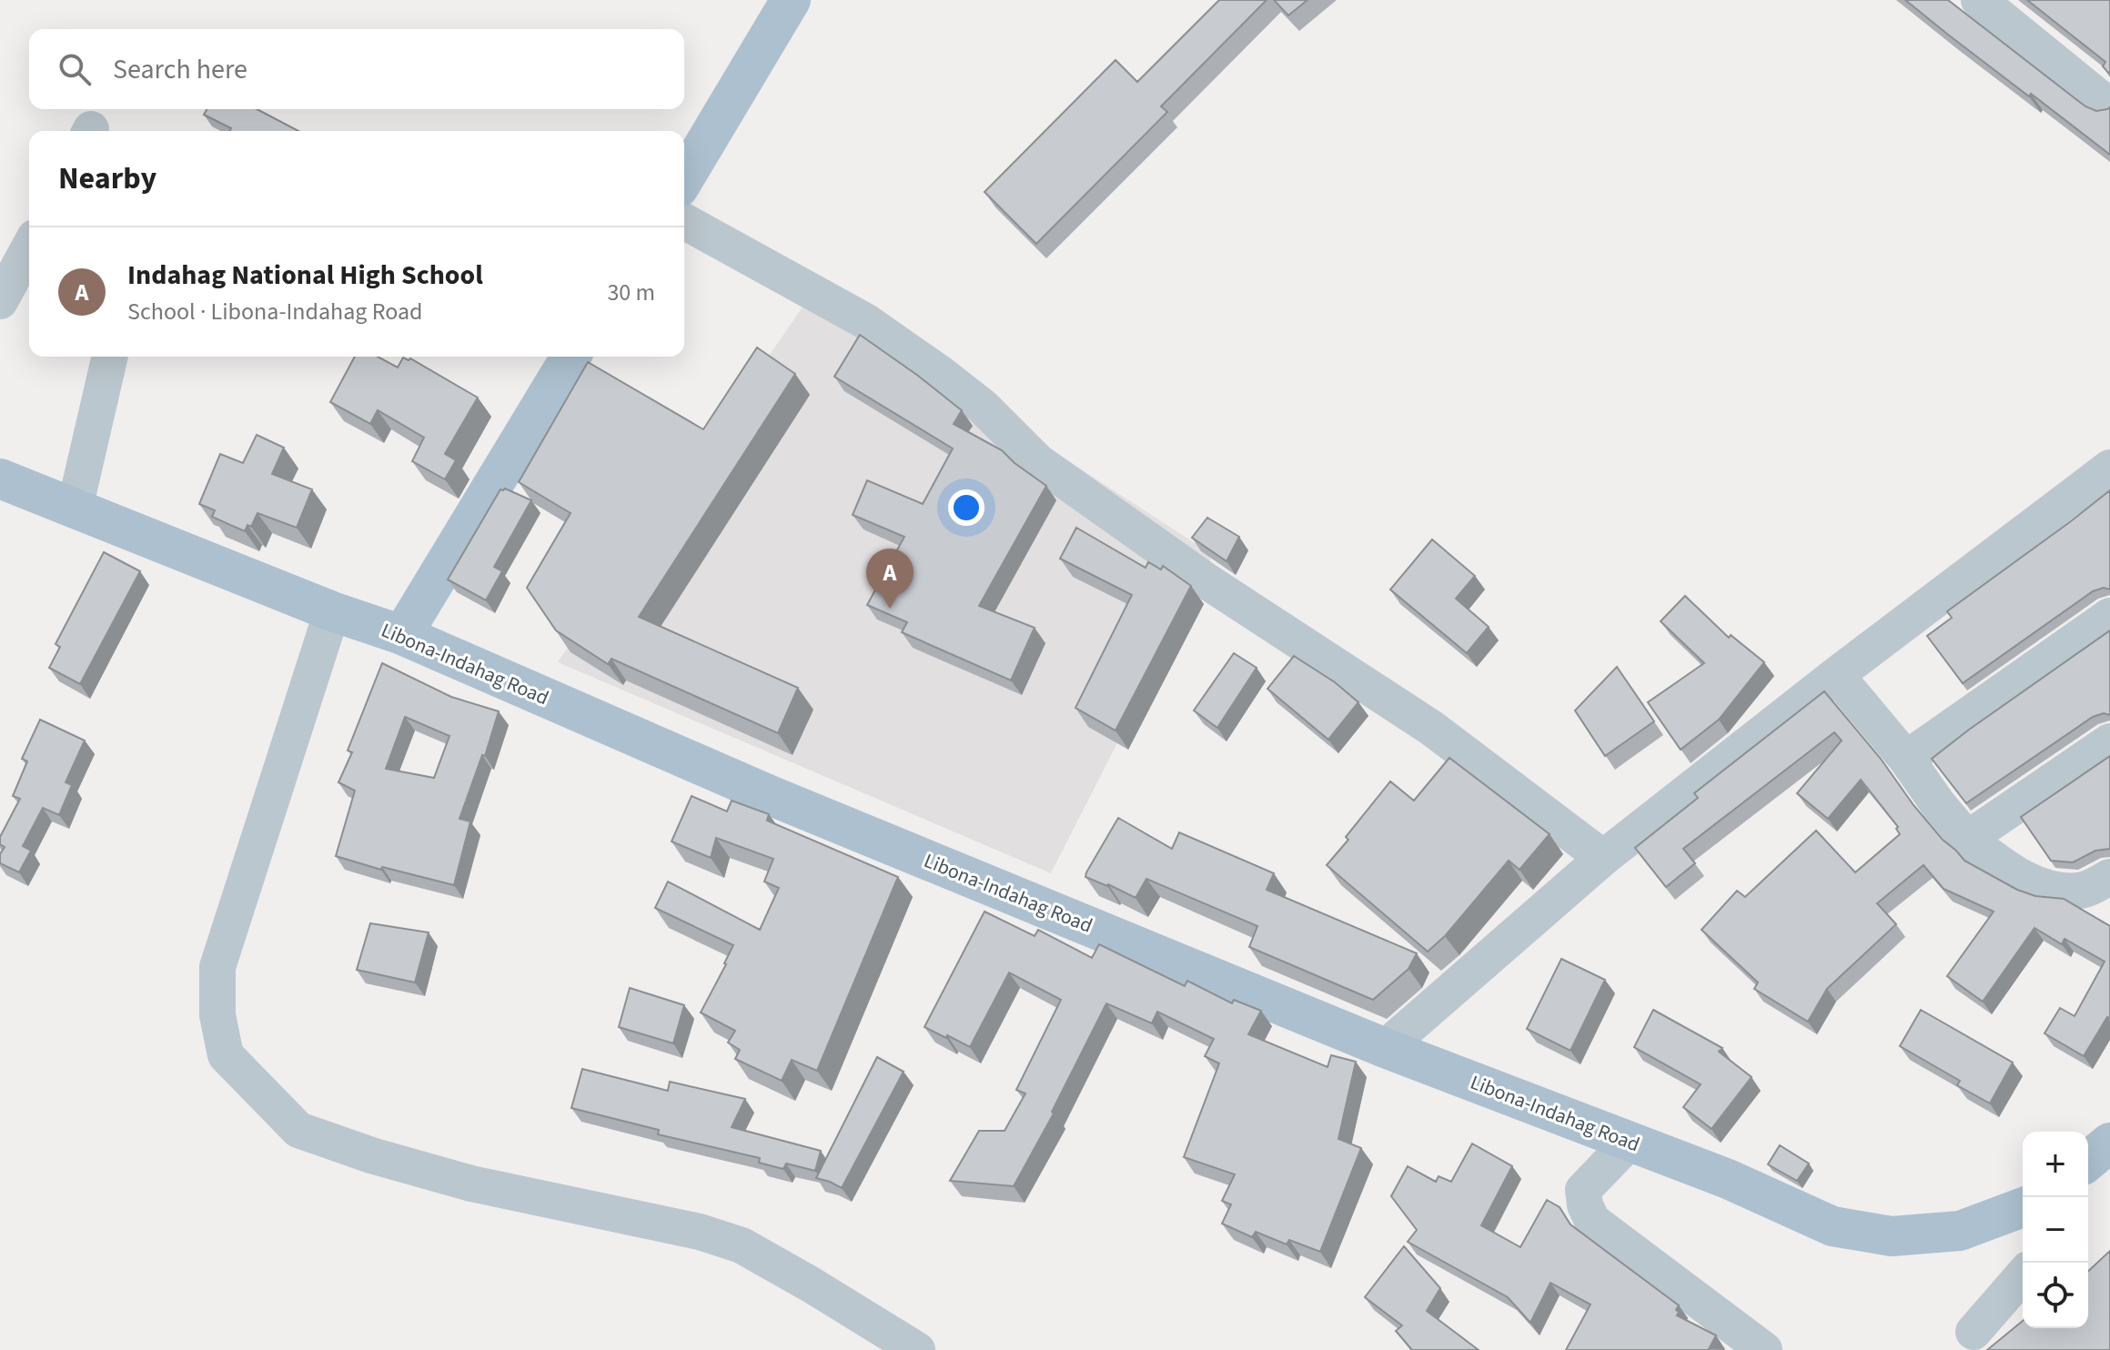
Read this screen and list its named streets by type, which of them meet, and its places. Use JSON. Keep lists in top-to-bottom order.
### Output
{
  "streets": {
    "main road": ["Libona-Indahag Road"]
  },
  "page": {
    "search": "Search here",
    "heading": "Nearby",
    "list": [
      {
        "mark": "A",
        "name": "Indahag National High School",
        "note": "School · Libona-Indahag Road",
        "value": "30 m"
      }
    ],
    "pins": "A",
    "map_buttons": ["+", "−"]
  }
}
